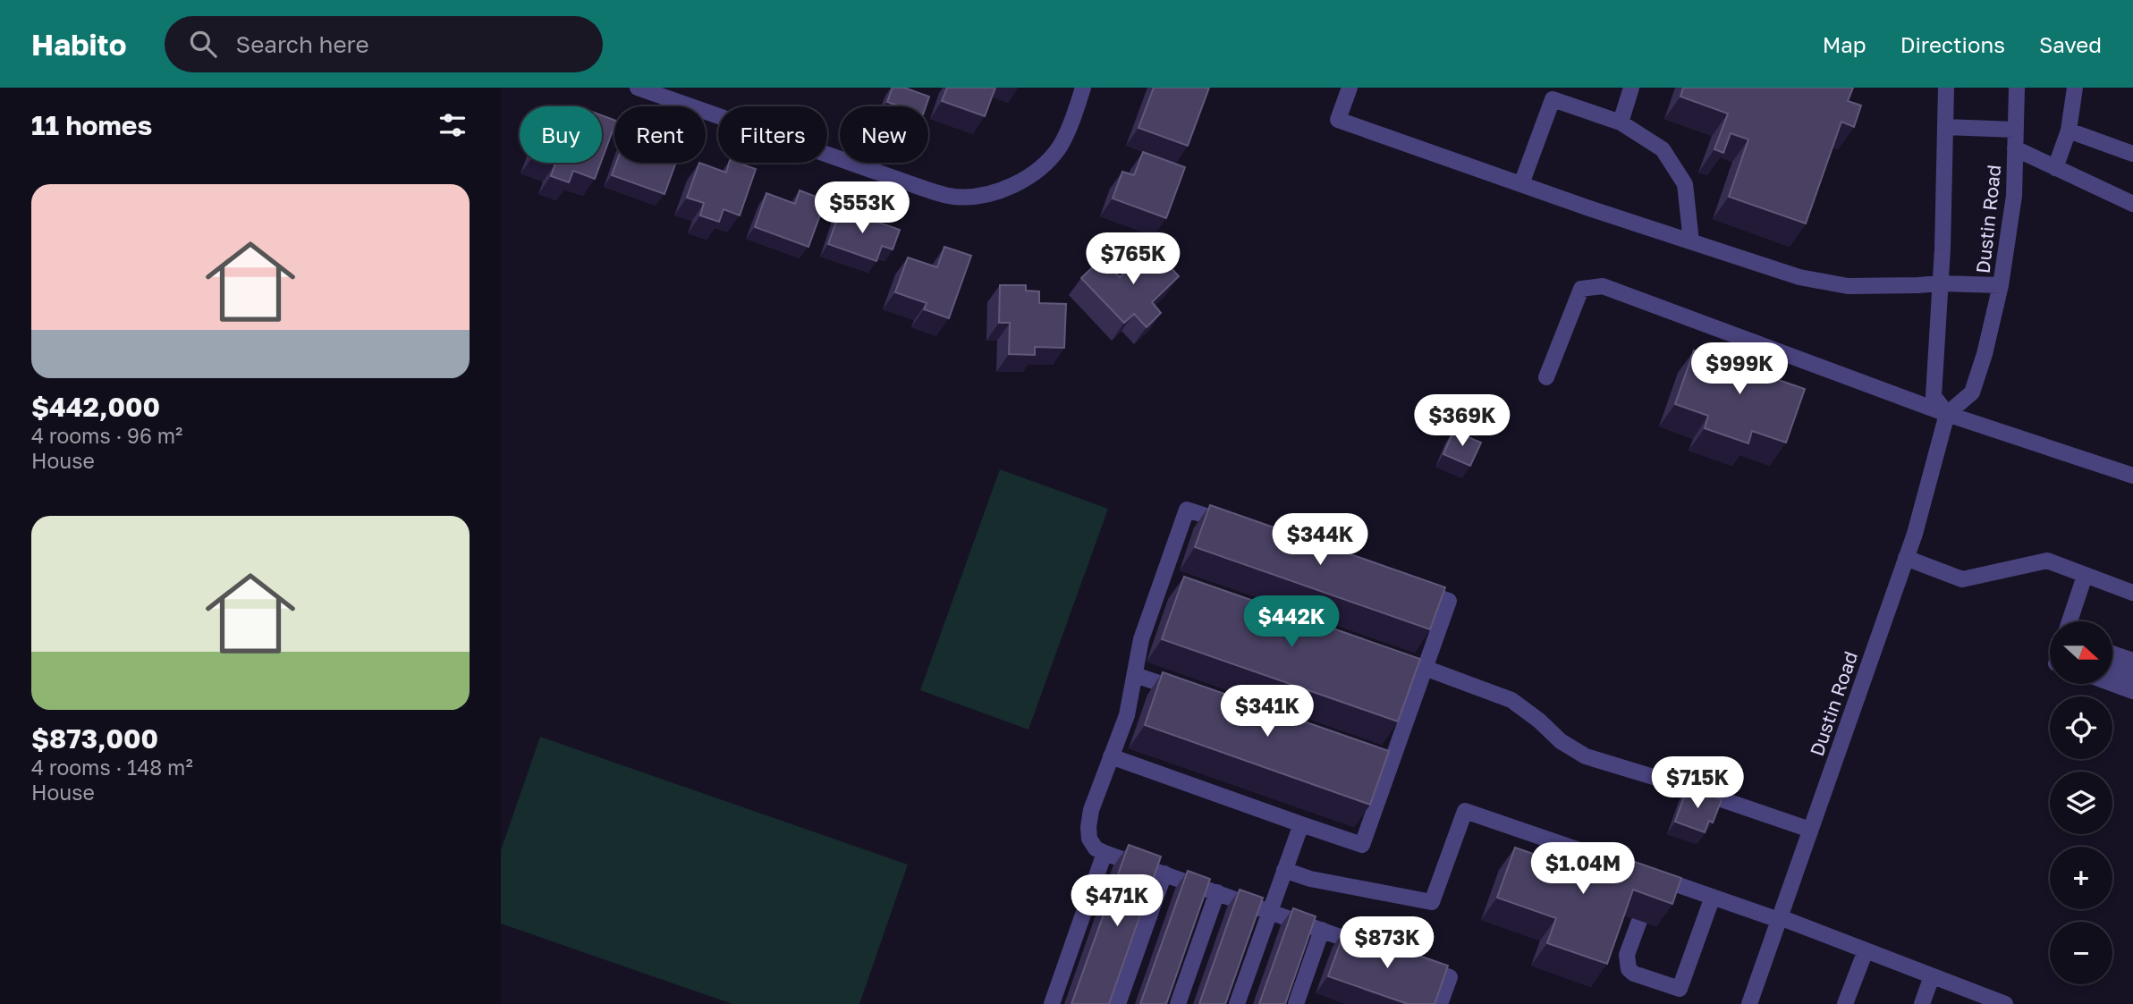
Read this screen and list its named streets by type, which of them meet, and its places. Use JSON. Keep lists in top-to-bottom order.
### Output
{
  "streets": {
    "street": ["Dustin Road"]
  },
  "north": "right",
  "page": {
    "header": "Habito",
    "search": "Search here",
    "nav": ["Map", "Directions", "Saved"],
    "heading": "11 homes",
    "chip": [
      "Buy",
      "Rent",
      "Filters",
      "New"
    ],
    "list": [
      {
        "name": "$442,000",
        "note": "4 rooms · 96 m² · House"
      },
      {
        "name": "$873,000",
        "note": "4 rooms · 148 m² · House"
      }
    ],
    "price": [
      "$553K",
      "$765K",
      "$999K",
      "$369K",
      "$344K",
      "$442K",
      "$341K",
      "$715K",
      "$1.04M",
      "$471K",
      "$873K"
    ],
    "map_buttons": ["+", "−"]
  }
}
